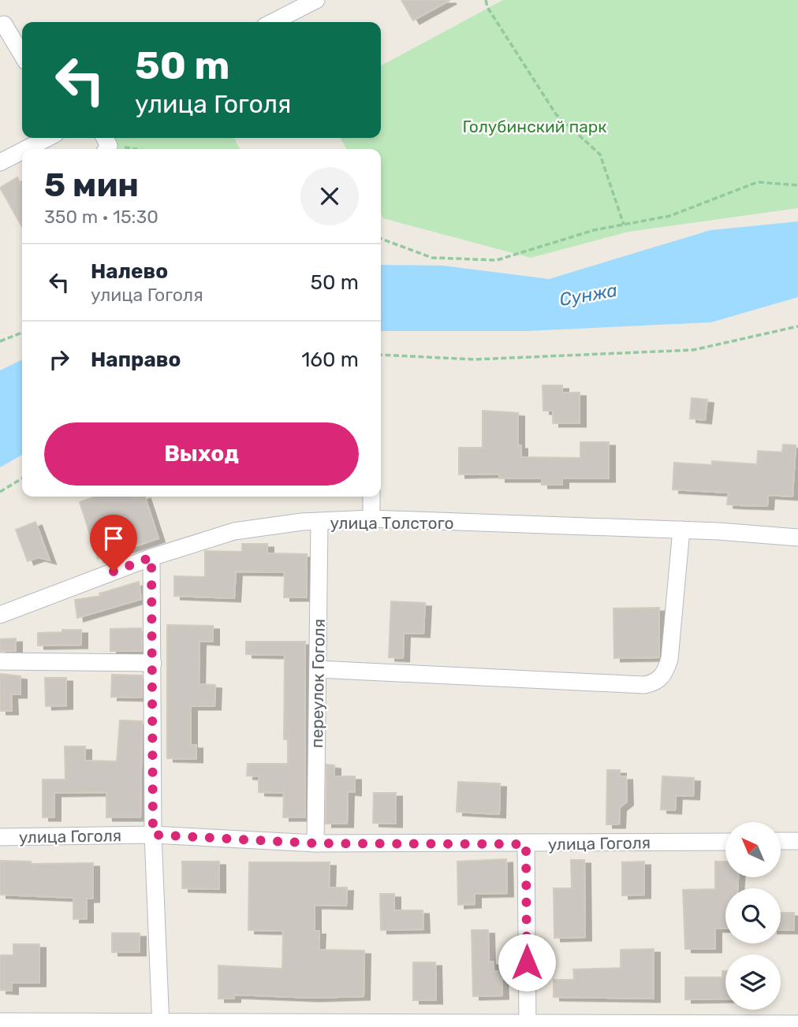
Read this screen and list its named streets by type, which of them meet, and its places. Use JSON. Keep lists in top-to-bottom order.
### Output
{
  "streets": {
    "street": ["улица Толстого", "переулок Гоголя", "улица Гоголя"]
  },
  "crossings": [
    ["улица Толстого", "переулок Гоголя"],
    ["переулок Гоголя", "улица Гоголя"]
  ],
  "water": ["Сунжа"],
  "parks": ["Голубинский парк"],
  "north": "top left",
  "page": {
    "turn": ["50 m", "улица Гоголя"],
    "heading": ["5 мин", "350 m · 15:30"],
    "list": [
      {
        "name": "Налево",
        "note": "улица Гоголя",
        "value": "50 m"
      },
      {
        "name": "Направо",
        "value": "160 m"
      }
    ],
    "buttons": "Выход"
  }
}
